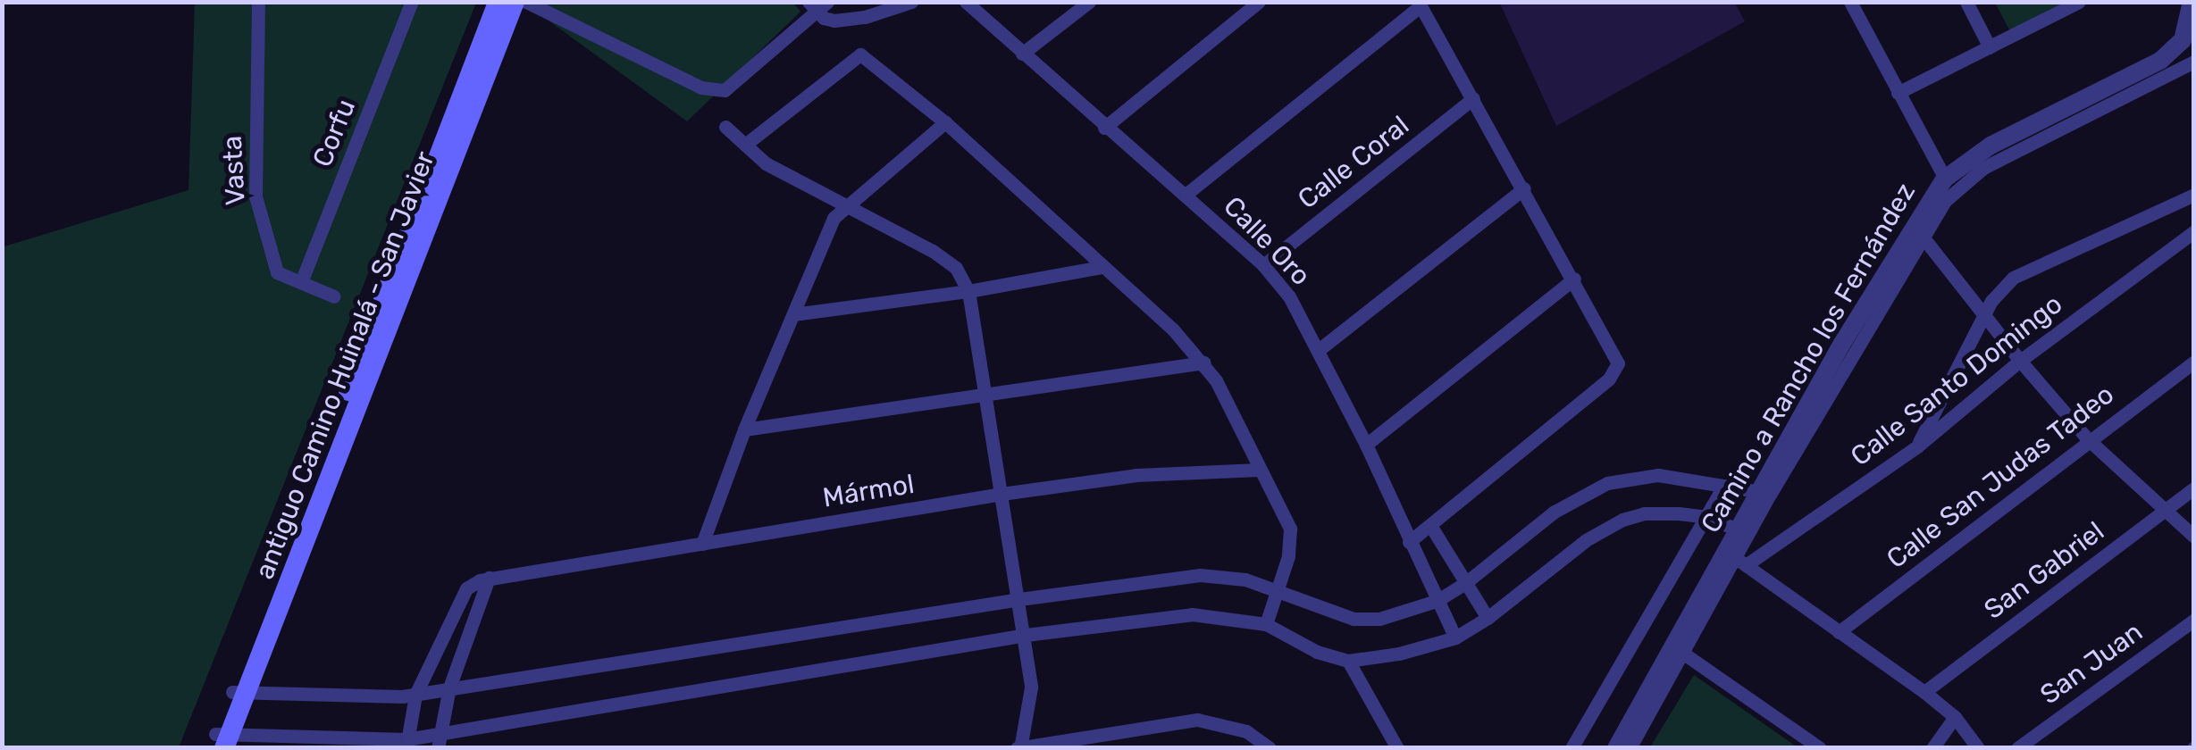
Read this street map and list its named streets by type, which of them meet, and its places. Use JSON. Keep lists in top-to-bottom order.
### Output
{
  "streets": {
    "main road": ["antiguo Camino Huinalá - San Javier"],
    "street": [
      "Corfu",
      "Calle Coral",
      "Vasta",
      "Calle Oro",
      "Camino a Rancho los Fernández",
      "Calle Santo Domingo",
      "Calle San Judas Tadeo",
      "Mármol",
      "San Gabriel",
      "San Juan"
    ]
  },
  "crossings": [
    ["Corfu", "Vasta"],
    ["Calle Coral", "Calle Oro"],
    ["Camino a Rancho los Fernández", "Calle Santo Domingo"]
  ]
}
